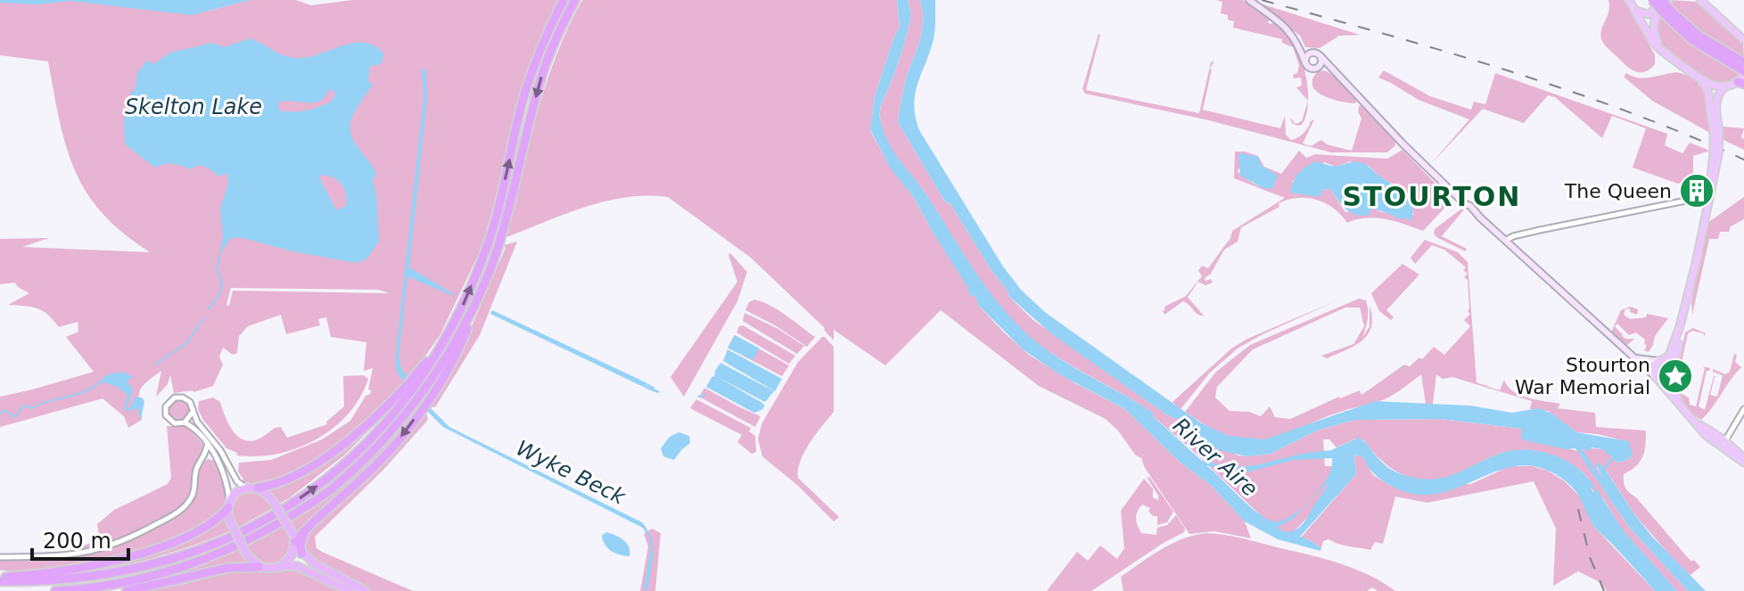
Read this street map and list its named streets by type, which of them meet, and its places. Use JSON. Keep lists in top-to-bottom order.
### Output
{
  "districts": ["STOURTON"],
  "water": ["Skelton Lake", "River Aire", "Wyke Beck"],
  "places": {
    "building": ["The Queen"],
    "place": ["Stourton War Memorial"]
  },
  "scale_bar": "200 m"
}
